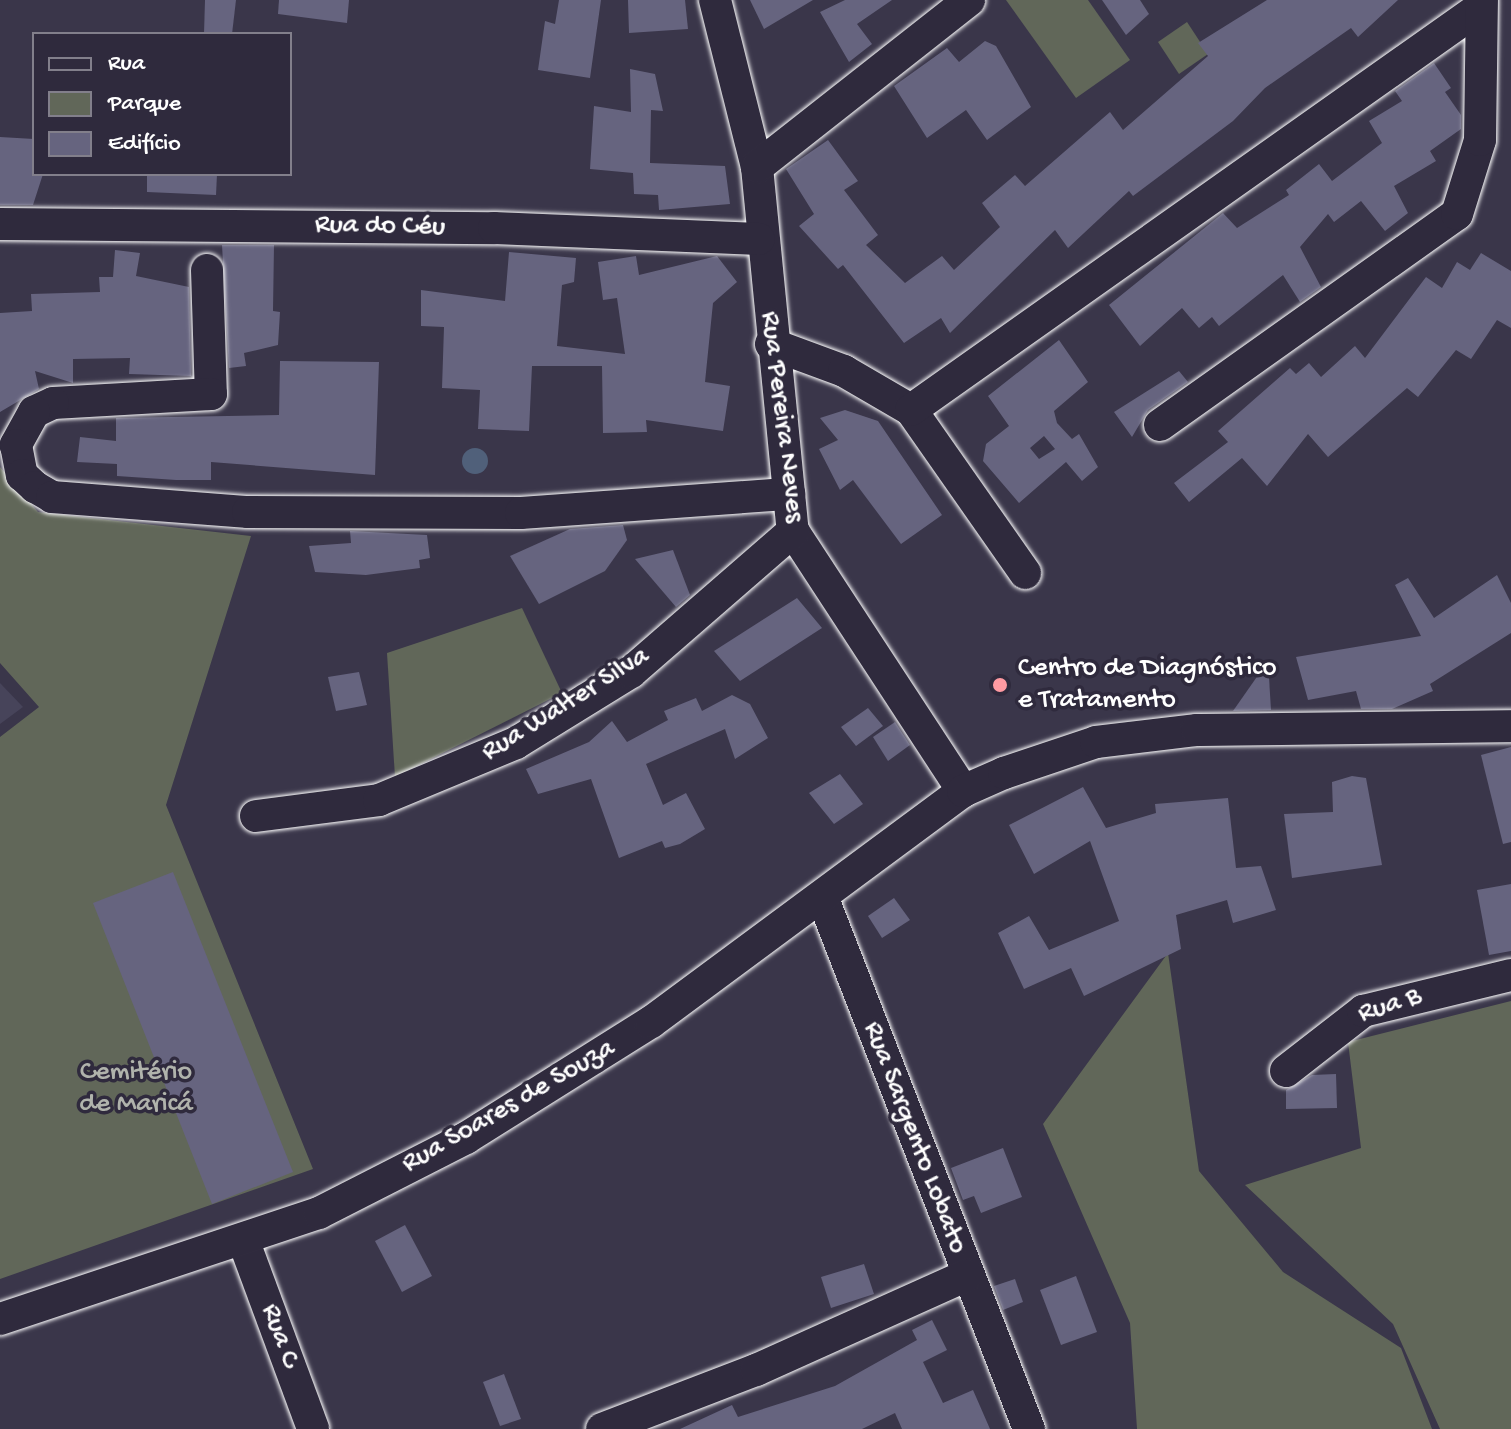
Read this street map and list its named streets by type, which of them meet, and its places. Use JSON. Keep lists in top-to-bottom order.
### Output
{
  "streets": {
    "street": [
      "Rua do Céu",
      "Rua Pereira Neves",
      "Rua Walter Silva",
      "Rua B",
      "Rua Soares de Souza",
      "Rua Sargento Lobato",
      "Rua C"
    ]
  },
  "crossings": [
    ["Rua do Céu", "Rua Pereira Neves"],
    ["Rua Pereira Neves", "Rua Walter Silva"],
    ["Rua Pereira Neves", "Rua Soares de Souza"],
    ["Rua Soares de Souza", "Rua Sargento Lobato"],
    ["Rua Soares de Souza", "Rua C"]
  ],
  "parks": ["Cemitério de Maricá"],
  "places": ["Centro de Diagnóstico e Tratamento"],
  "legend": ["Rua", "Parque", "Edifício"]
}
